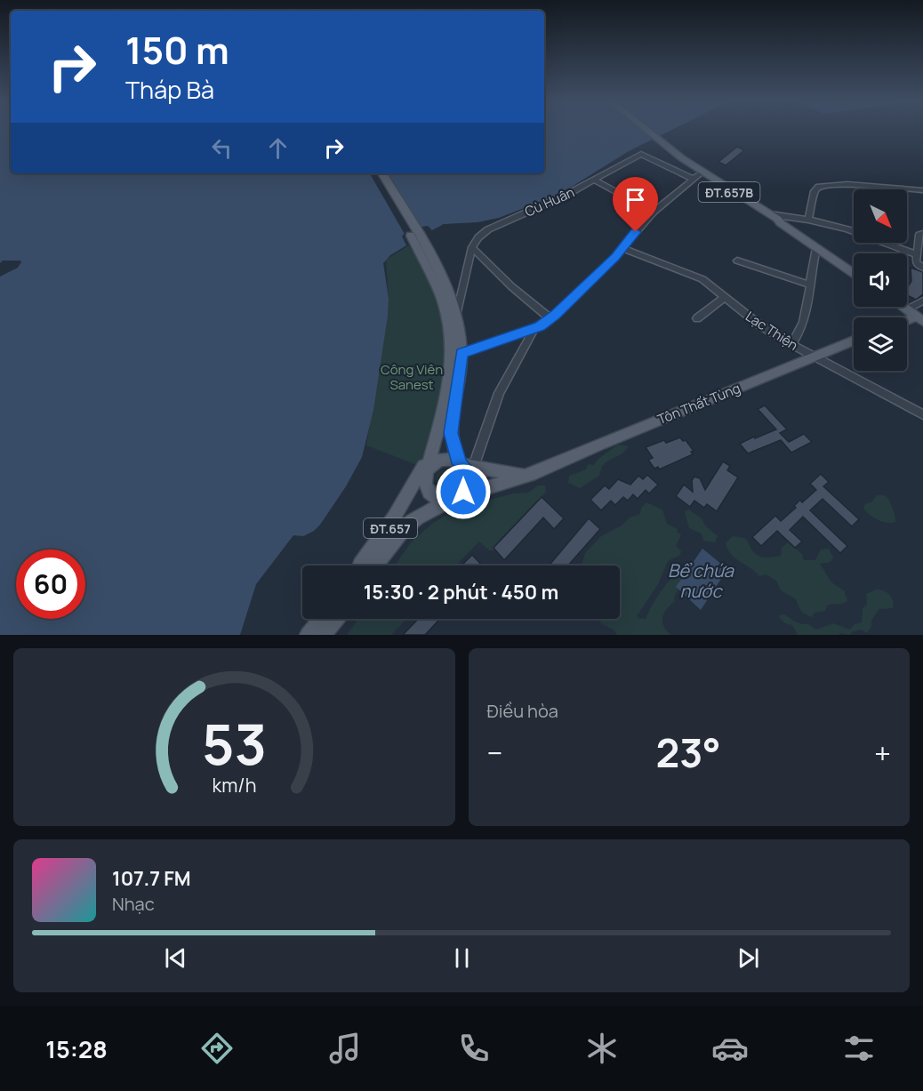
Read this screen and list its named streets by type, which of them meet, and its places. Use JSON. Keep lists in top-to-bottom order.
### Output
{
  "streets": {
    "main road": ["ĐT.657B", "Tôn Thất Tùng", "ĐT.657"],
    "street": ["Cù Huân", "Lạc Thiện"]
  },
  "crossings": [
    ["ĐT.657B", "Cù Huân"],
    ["Lạc Thiện", "Tôn Thất Tùng"],
    ["Tôn Thất Tùng", "ĐT.657"]
  ],
  "water": ["Bể chứa nước"],
  "parks": ["Công Viên Sanest"],
  "north": "bottom right",
  "page": {
    "turn": ["150 m", "Tháp Bà"],
    "limit": "60",
    "trip": "15:30 · 2 phút · 450 m",
    "tile": "Điều hòa",
    "heat": ["−", "23°", "+"],
    "song": ["107.7 FM", "Nhạc"],
    "tabs": "15:28",
    "gauge": ["53", "km/h"]
  }
}
